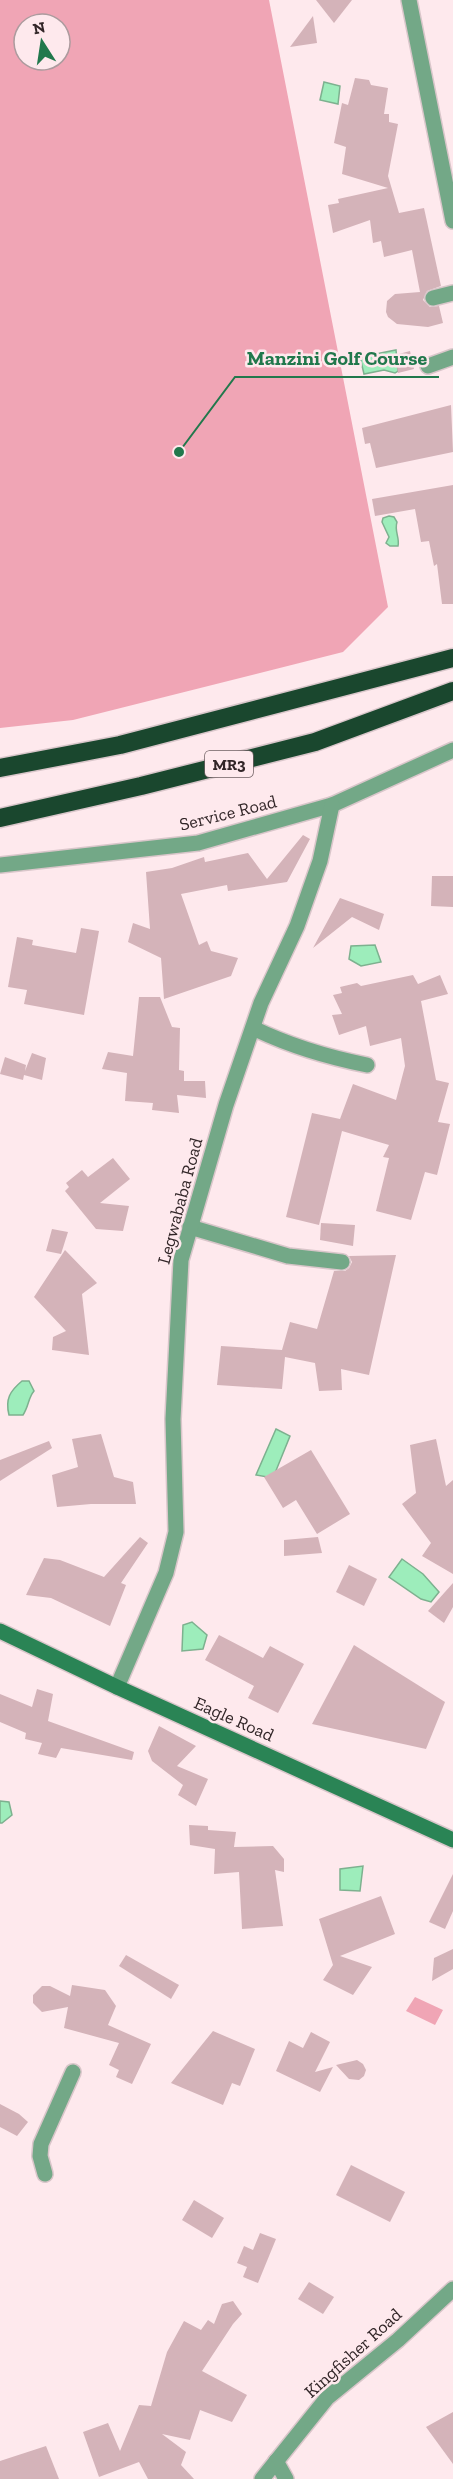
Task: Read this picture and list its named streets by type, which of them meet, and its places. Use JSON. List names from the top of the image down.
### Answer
{
  "streets": {
    "highway": ["MR3"],
    "street": [
      "Service Road",
      "Legwababa Road",
      "Eagle Road",
      "Kingfisher Road"
    ]
  },
  "crossings": [
    ["Service Road", "Legwababa Road"],
    ["Legwababa Road", "Eagle Road"]
  ],
  "places": ["Manzini Golf Course"],
  "north": "top"
}
